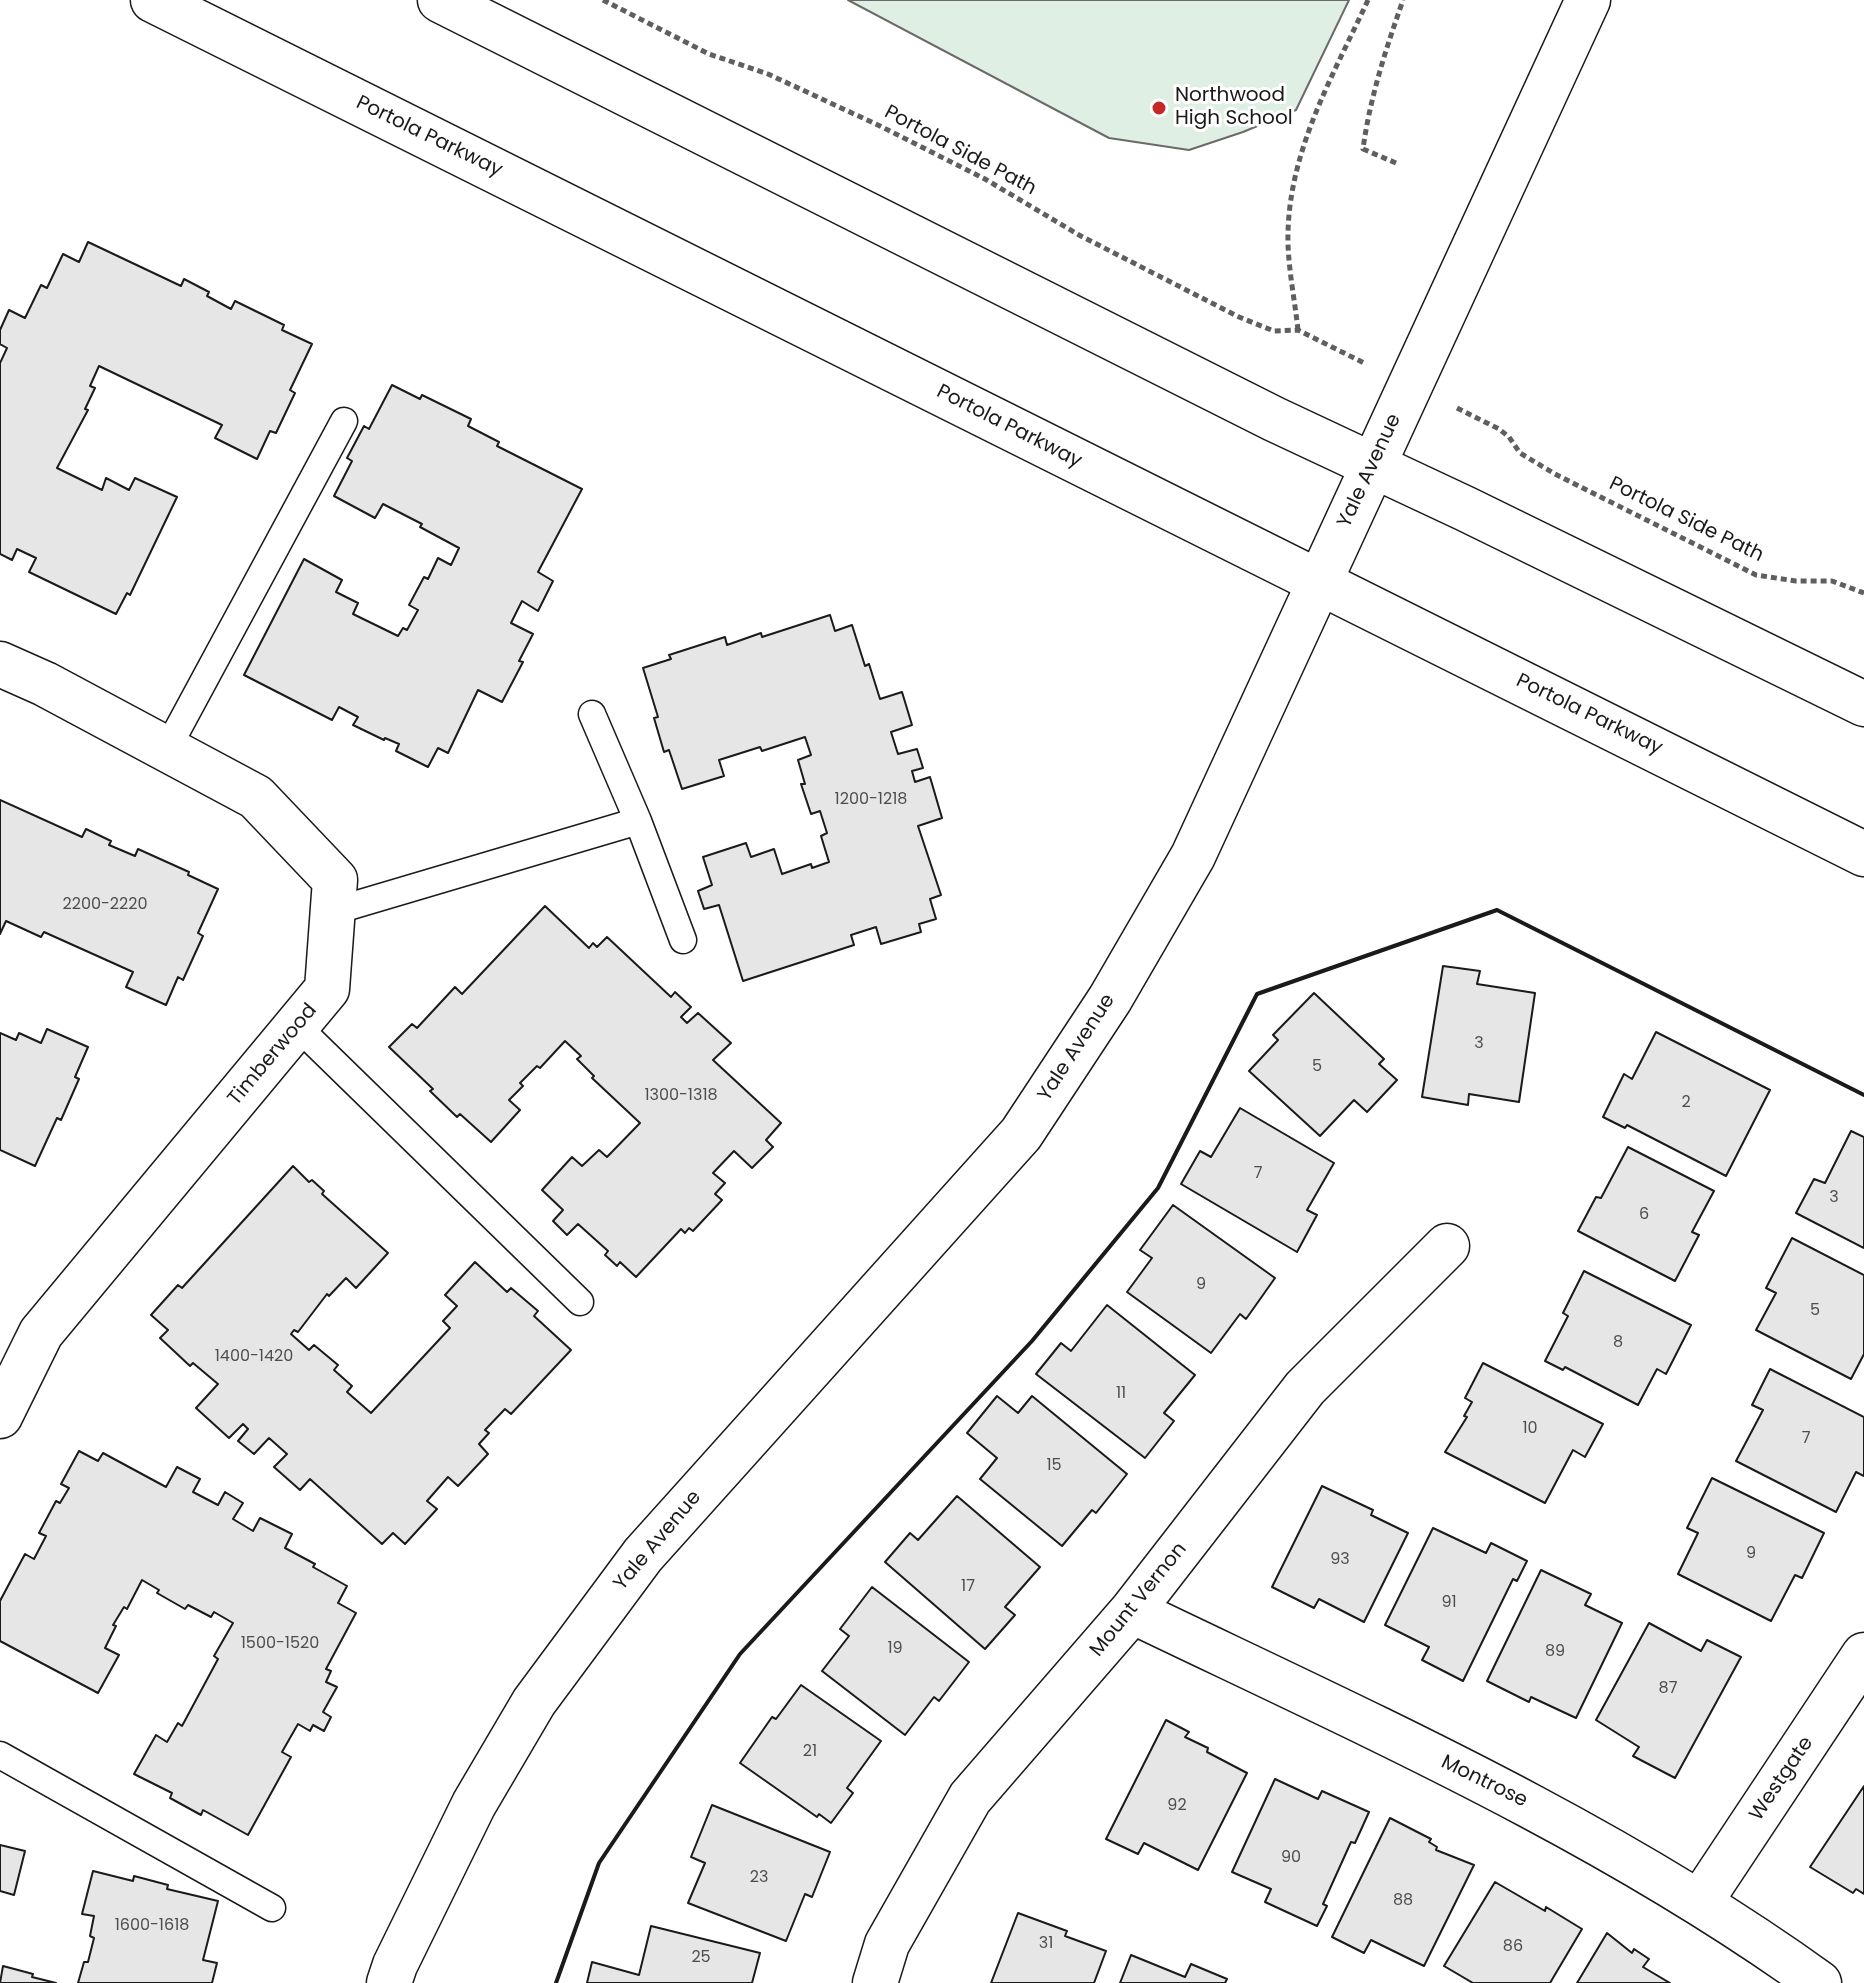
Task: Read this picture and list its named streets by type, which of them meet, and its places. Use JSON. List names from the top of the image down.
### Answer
{
  "streets": {
    "street": [
      "Portola Parkway",
      "Yale Avenue",
      "Timberwood",
      "Mount Vernon",
      "Westgate",
      "Montrose"
    ],
    "path": ["Portola Side Path"]
  },
  "crossings": [
    ["Portola Parkway", "Yale Avenue"],
    ["Mount Vernon", "Montrose"],
    ["Westgate", "Montrose"]
  ],
  "places": ["Northwood High School"],
  "house_numbers": [
    "1200-1218",
    "2200-2220",
    "3",
    "5",
    "1300-1318",
    "2",
    "7",
    "3",
    "6",
    "9",
    "5",
    "8",
    "1400-1420",
    "11",
    "10",
    "7",
    "15",
    "9",
    "93",
    "17",
    "91",
    "1500-1520",
    "19",
    "89",
    "87",
    "21",
    "92",
    "90",
    "23",
    "88",
    "1600-1618",
    "31",
    "86",
    "25"
  ]
}
